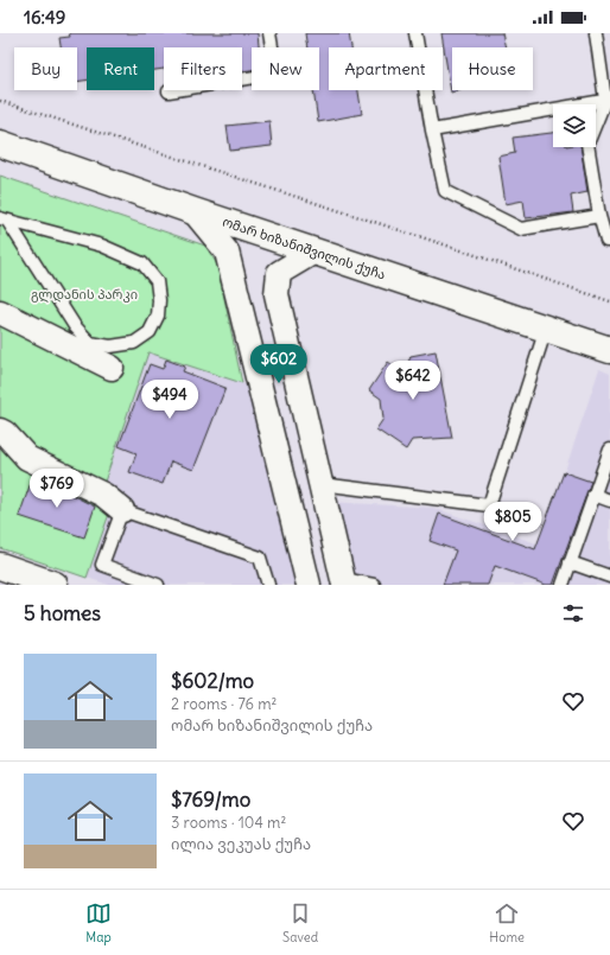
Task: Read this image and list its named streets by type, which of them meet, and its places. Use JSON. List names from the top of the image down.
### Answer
{
  "streets": {
    "main road": ["ომარ ხიზანიშვილის ქუჩა"]
  },
  "parks": ["გლდანის პარკი"],
  "page": {
    "status": "16:49",
    "chip": [
      "Buy",
      "Rent",
      "Filters",
      "New",
      "Apartment",
      "House"
    ],
    "price": [
      "$602",
      "$642",
      "$494",
      "$769",
      "$805"
    ],
    "heading": "5 homes",
    "list": [
      {
        "name": "$602/mo",
        "note": "2 rooms · 76 m² · ომარ ხიზანიშვილის ქუჩა"
      },
      {
        "name": "$769/mo",
        "note": "3 rooms · 104 m² · ილია ვეკუას ქუჩა"
      }
    ],
    "tabs": ["Map", "Saved", "Home"]
  }
}
